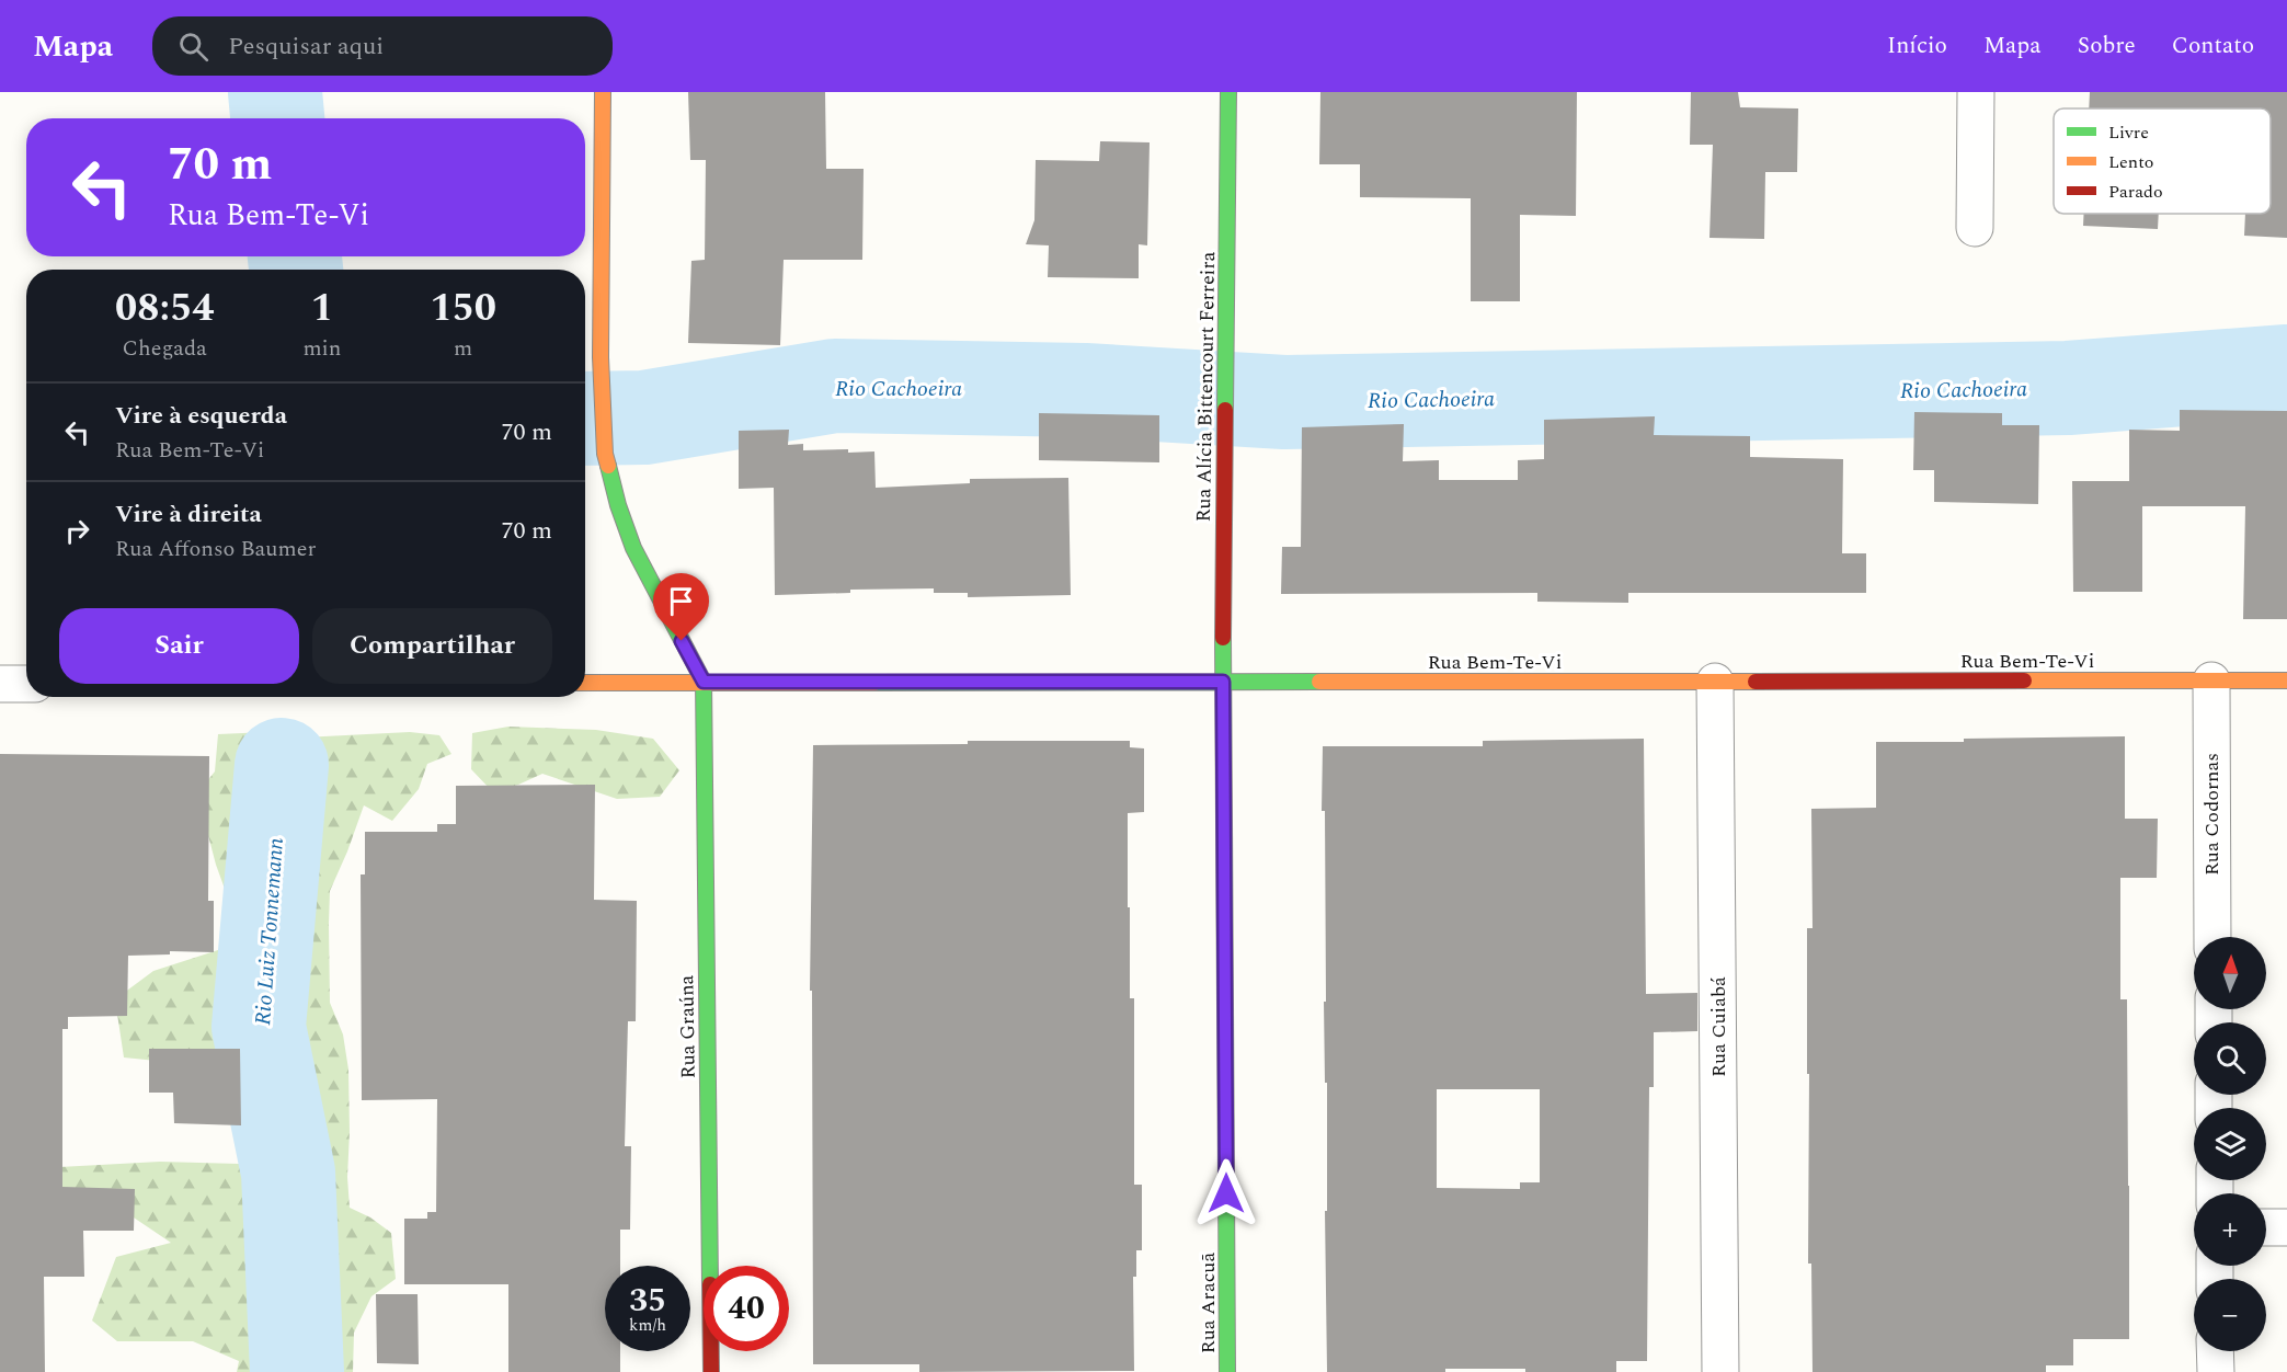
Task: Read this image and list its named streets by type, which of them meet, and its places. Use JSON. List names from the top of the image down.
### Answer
{
  "streets": {
    "street": [
      "Rua Alícia Bittencourt Ferreira",
      "Rua Bem-Te-Vi",
      "Rua Codornas",
      "Rua Graúna",
      "Rua Cuiabá",
      "Rua Aracuã"
    ]
  },
  "crossings": [
    ["Rua Alícia Bittencourt Ferreira", "Rua Bem-Te-Vi"],
    ["Rua Alícia Bittencourt Ferreira", "Rua Aracuã"],
    ["Rua Bem-Te-Vi", "Rua Codornas"],
    ["Rua Bem-Te-Vi", "Rua Graúna"],
    ["Rua Bem-Te-Vi", "Rua Cuiabá"],
    ["Rua Bem-Te-Vi", "Rua Aracuã"]
  ],
  "water": ["Rio Cachoeira", "Rio Luiz Tonnemann"],
  "legend": ["Livre", "Lento", "Parado"],
  "north": "top",
  "page": {
    "header": "Mapa",
    "search": "Pesquisar aqui",
    "nav": [
      "Início",
      "Mapa",
      "Sobre",
      "Contato"
    ],
    "turn": ["70 m", "Rua Bem-Te-Vi"],
    "eta": [
      "08:54",
      "Chegada",
      "1",
      "min",
      "150",
      "m"
    ],
    "list": [
      {
        "name": "Vire à esquerda",
        "note": "Rua Bem-Te-Vi",
        "value": "70 m"
      },
      {
        "name": "Vire à direita",
        "note": "Rua Affonso Baumer",
        "value": "70 m"
      }
    ],
    "buttons": ["Sair", "Compartilhar"],
    "map_buttons": ["+", "−"],
    "speed": "35 km/h",
    "limit": "40"
  }
}
